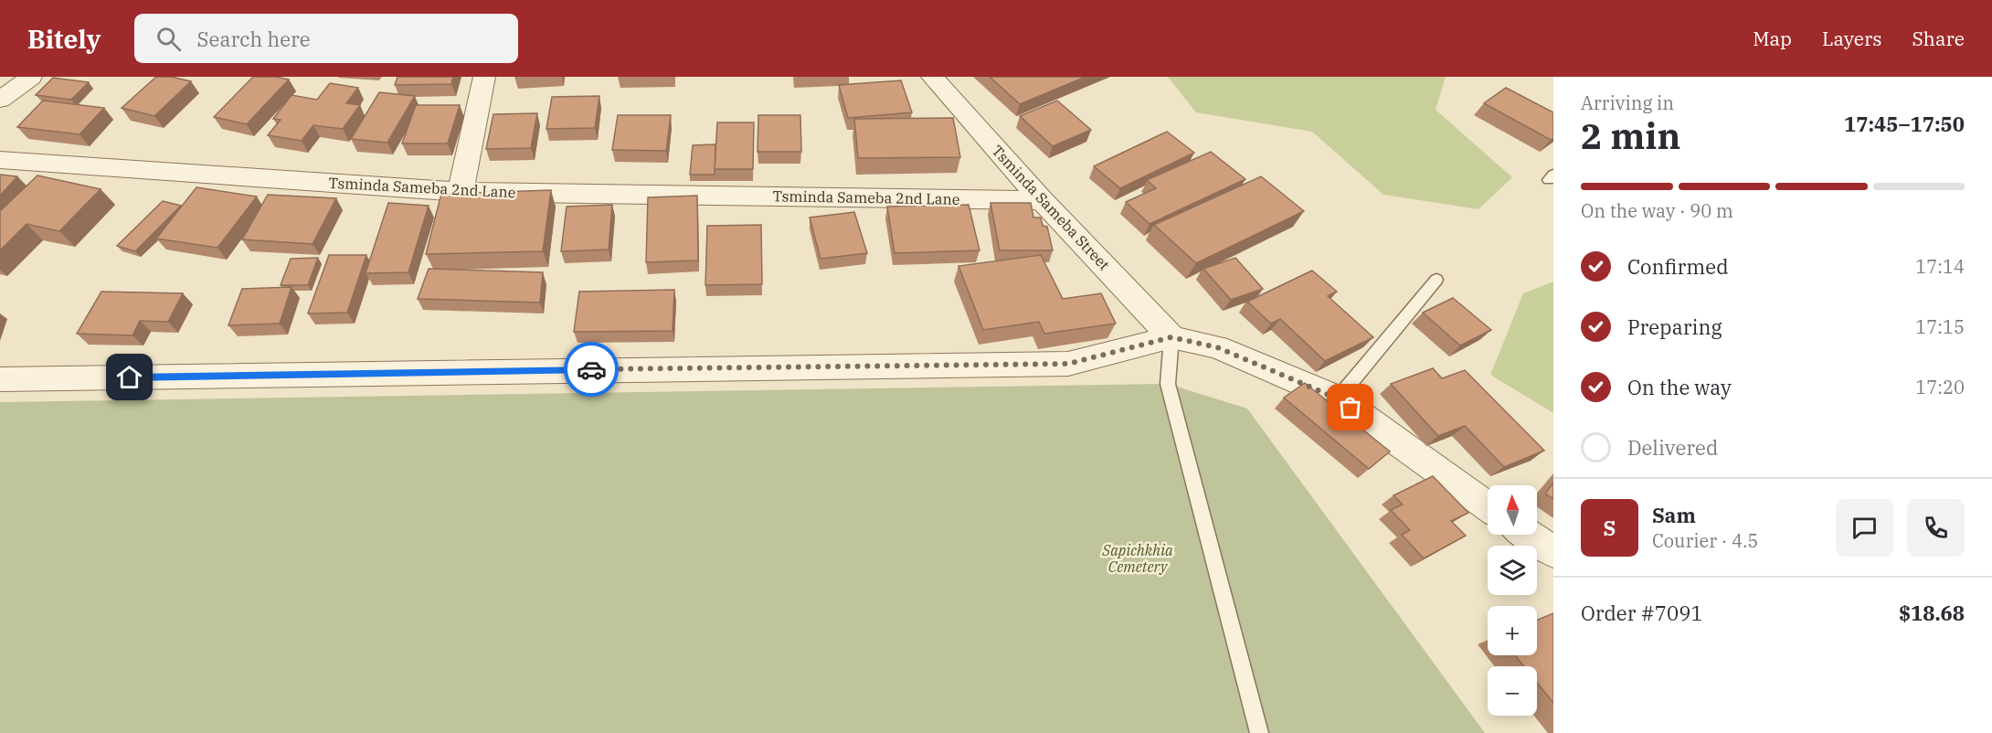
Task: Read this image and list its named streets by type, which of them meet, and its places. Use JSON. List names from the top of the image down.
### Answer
{
  "streets": {
    "street": ["Tsminda Sameba 2nd Lane", "Tsminda Sameba Street"]
  },
  "crossings": [
    ["Tsminda Sameba 2nd Lane", "Tsminda Sameba Street"]
  ],
  "parks": ["Sapichkhia Cemetery"],
  "north": "top",
  "page": {
    "header": "Bitely",
    "search": "Search here",
    "nav": ["Map", "Layers", "Share"],
    "heading": ["2 min", "Arriving in", "17:45–17:50"],
    "panel": [
      "Sam",
      "Courier · 4.5",
      "Order #7091",
      "$18.68"
    ],
    "bar": "On the way · 90 m",
    "list": [
      ["Confirmed", "17:14"],
      ["Preparing", "17:15"],
      ["On the way", "17:20"],
      "Delivered"
    ],
    "map_buttons": ["+", "−"],
    "round": "S"
  }
}
